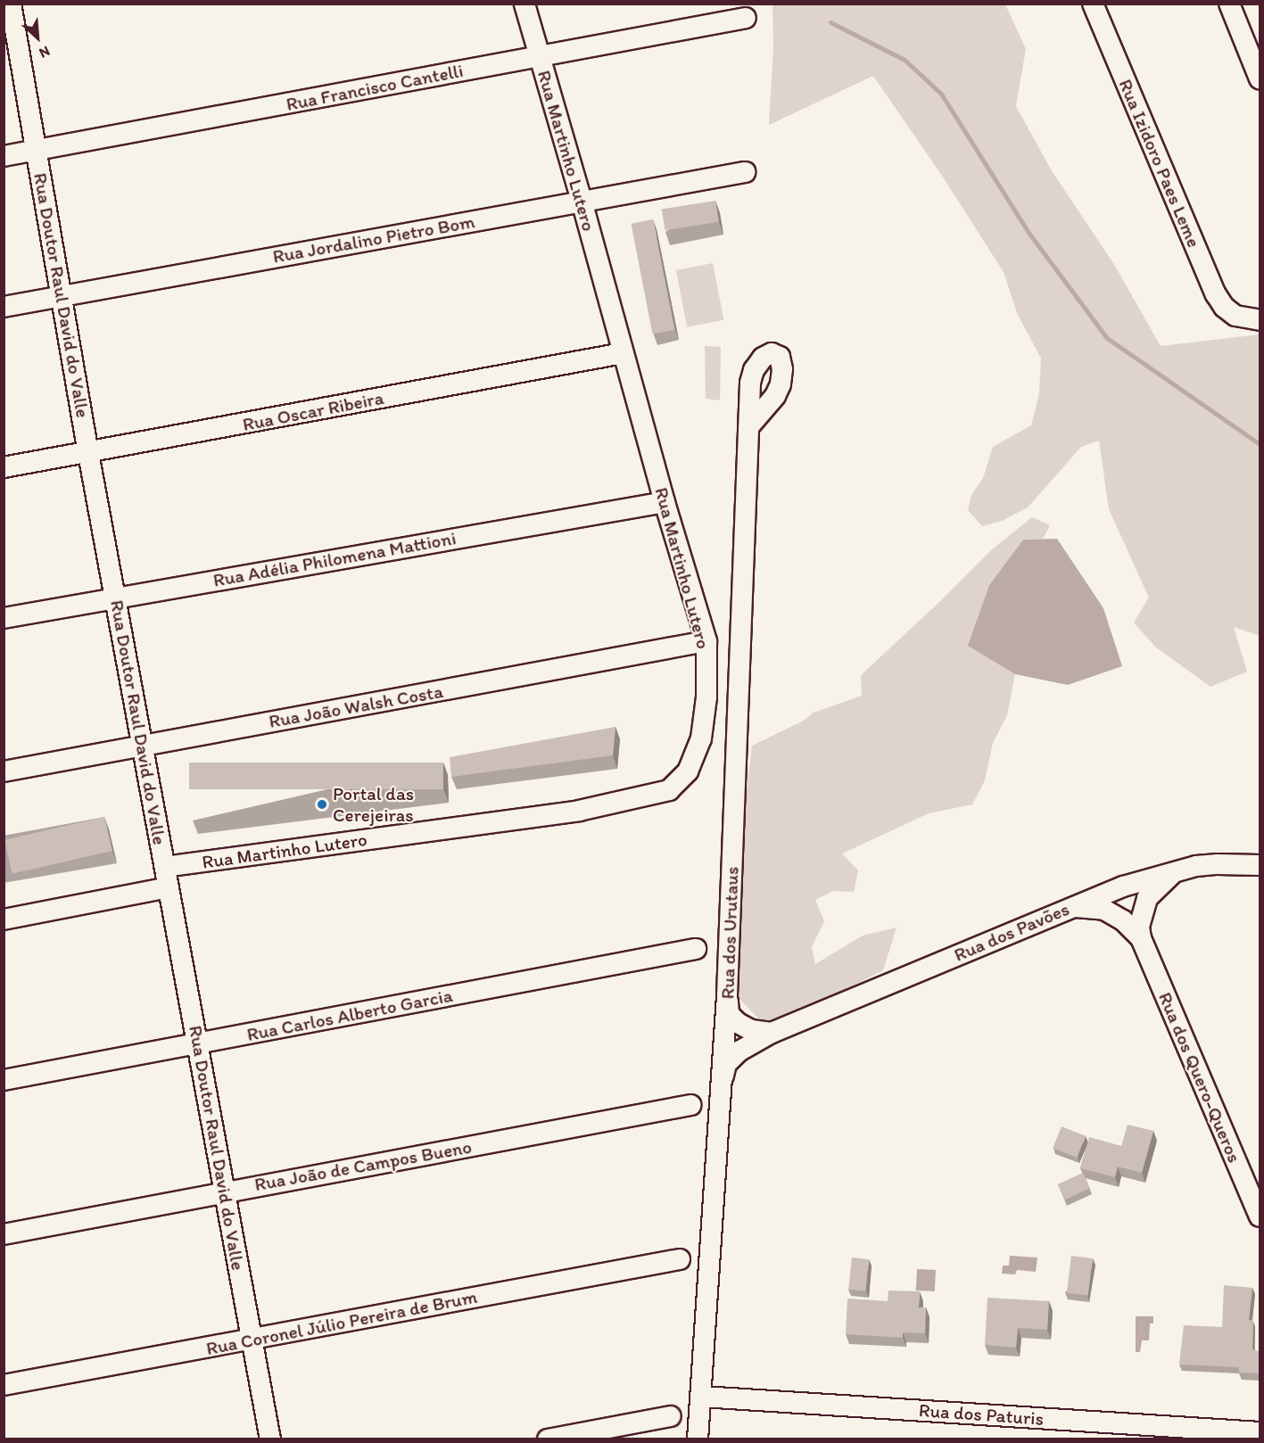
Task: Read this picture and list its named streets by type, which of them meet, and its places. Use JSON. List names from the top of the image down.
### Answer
{
  "streets": {
    "street": [
      "Rua Francisco Cantelli",
      "Rua Martinho Lutero",
      "Rua Izidoro Paes Leme",
      "Rua Jordalino Pietro Bom",
      "Rua Doutor Raul David do Valle",
      "Rua Oscar Ribeira",
      "Rua Adélia Philomena Mattioni",
      "Rua João Walsh Costa",
      "Rua dos Pavões",
      "Rua dos Urutaus",
      "Rua Carlos Alberto Garcia",
      "Rua dos Quero-Queros",
      "Rua João de Campos Bueno",
      "Rua Coronel Júlio Pereira de Brum",
      "Rua dos Paturis"
    ]
  },
  "crossings": [
    ["Rua Francisco Cantelli", "Rua Martinho Lutero"],
    ["Rua Francisco Cantelli", "Rua Doutor Raul David do Valle"],
    ["Rua Martinho Lutero", "Rua Jordalino Pietro Bom"],
    ["Rua Martinho Lutero", "Rua Doutor Raul David do Valle"],
    ["Rua Martinho Lutero", "Rua Oscar Ribeira"],
    ["Rua Martinho Lutero", "Rua Adélia Philomena Mattioni"],
    ["Rua Martinho Lutero", "Rua João Walsh Costa"],
    ["Rua Jordalino Pietro Bom", "Rua Doutor Raul David do Valle"],
    ["Rua Doutor Raul David do Valle", "Rua Oscar Ribeira"],
    ["Rua Doutor Raul David do Valle", "Rua Adélia Philomena Mattioni"],
    ["Rua Doutor Raul David do Valle", "Rua João Walsh Costa"],
    ["Rua Doutor Raul David do Valle", "Rua Carlos Alberto Garcia"],
    ["Rua Doutor Raul David do Valle", "Rua João de Campos Bueno"],
    ["Rua Doutor Raul David do Valle", "Rua Coronel Júlio Pereira de Brum"],
    ["Rua dos Pavões", "Rua dos Urutaus"],
    ["Rua dos Pavões", "Rua dos Quero-Queros"],
    ["Rua dos Urutaus", "Rua dos Paturis"]
  ],
  "places": ["Portal das Cerejeiras"],
  "north": "bottom right"
}
